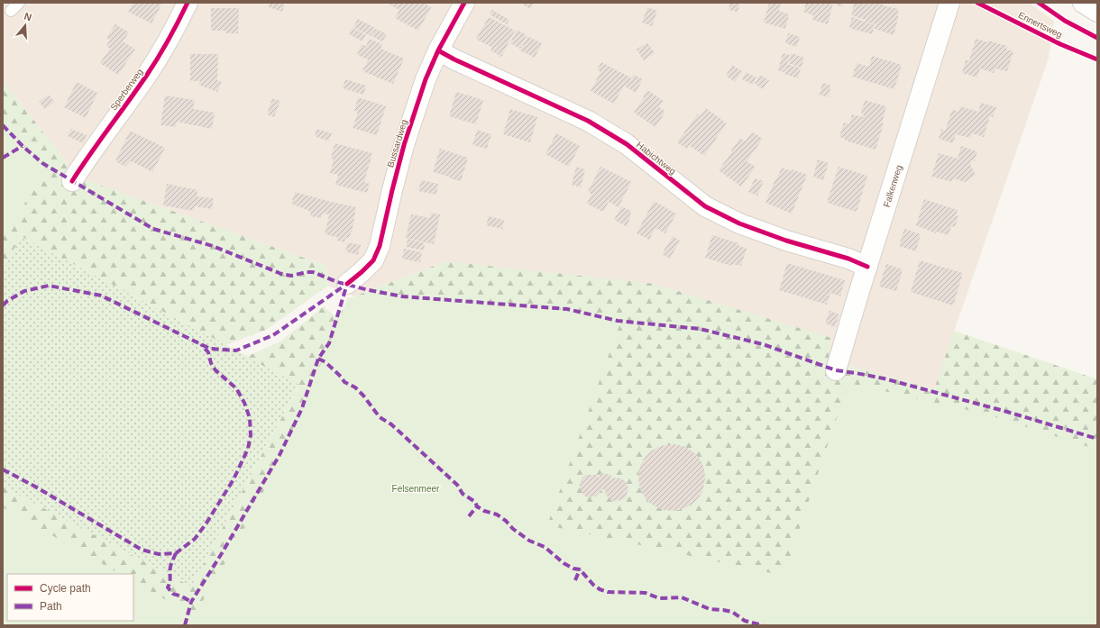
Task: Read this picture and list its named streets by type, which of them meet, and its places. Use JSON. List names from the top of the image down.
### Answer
{
  "streets": {
    "street": [
      "Sperberweg",
      "Bussardweg",
      "Habichtweg",
      "Falkenweg"
    ],
    "cycle path": ["Ennertsweg"]
  },
  "crossings": [
    ["Bussardweg", "Habichtweg"],
    ["Habichtweg", "Falkenweg"]
  ],
  "parks": ["Felsenmeer"],
  "legend": ["Cycle path", "Path"],
  "north": "top"
}
